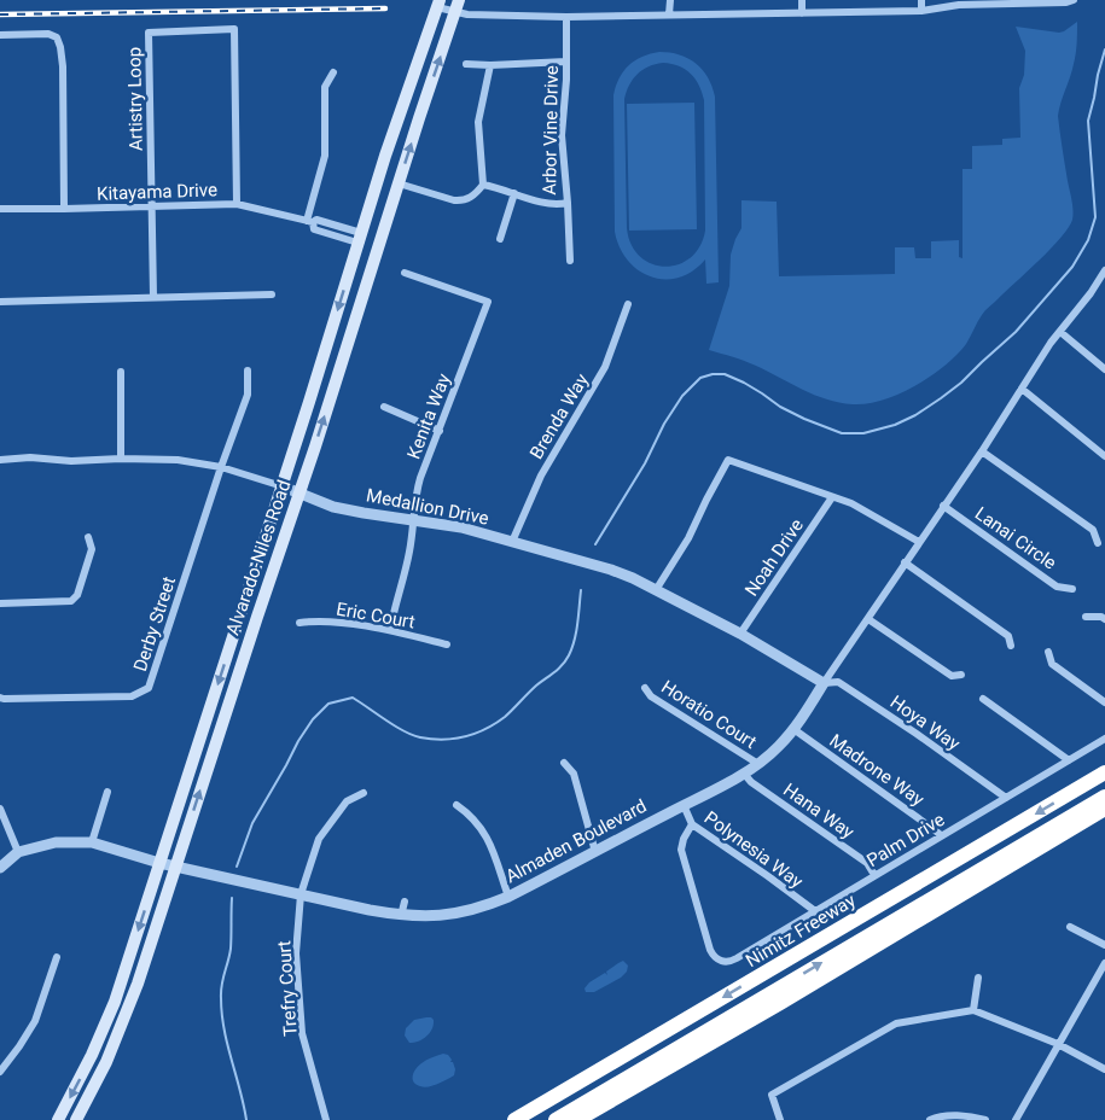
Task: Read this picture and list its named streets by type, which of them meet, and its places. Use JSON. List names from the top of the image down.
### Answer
{
  "streets": {
    "highway": ["Nimitz Freeway"],
    "main road": ["Alvarado-Niles Road"],
    "street": [
      "Artistry Loop",
      "Arbor Vine Drive",
      "Kitayama Drive",
      "Kenita Way",
      "Brenda Way",
      "Medallion Drive",
      "Lanai Circle",
      "Noah Drive",
      "Eric Court",
      "Derby Street",
      "Horatio Court",
      "Hoya Way",
      "Madrone Way",
      "Hana Way",
      "Palm Drive",
      "Almaden Boulevard",
      "Polynesia Way",
      "Trefry Court"
    ]
  },
  "crossings": [
    ["Artistry Loop", "Kitayama Drive"],
    ["Kitayama Drive", "Alvarado-Niles Road"],
    ["Kenita Way", "Medallion Drive"],
    ["Kenita Way", "Eric Court"],
    ["Brenda Way", "Medallion Drive"],
    ["Medallion Drive", "Alvarado-Niles Road"],
    ["Medallion Drive", "Noah Drive"],
    ["Medallion Drive", "Derby Street"],
    ["Medallion Drive", "Hoya Way"],
    ["Medallion Drive", "Almaden Boulevard"],
    ["Lanai Circle", "Almaden Boulevard"],
    ["Alvarado-Niles Road", "Almaden Boulevard"],
    ["Horatio Court", "Almaden Boulevard"],
    ["Hoya Way", "Palm Drive"],
    ["Hoya Way", "Almaden Boulevard"],
    ["Madrone Way", "Palm Drive"],
    ["Madrone Way", "Almaden Boulevard"],
    ["Hana Way", "Palm Drive"],
    ["Hana Way", "Almaden Boulevard"],
    ["Palm Drive", "Polynesia Way"],
    ["Almaden Boulevard", "Polynesia Way"],
    ["Almaden Boulevard", "Trefry Court"]
  ]
}
